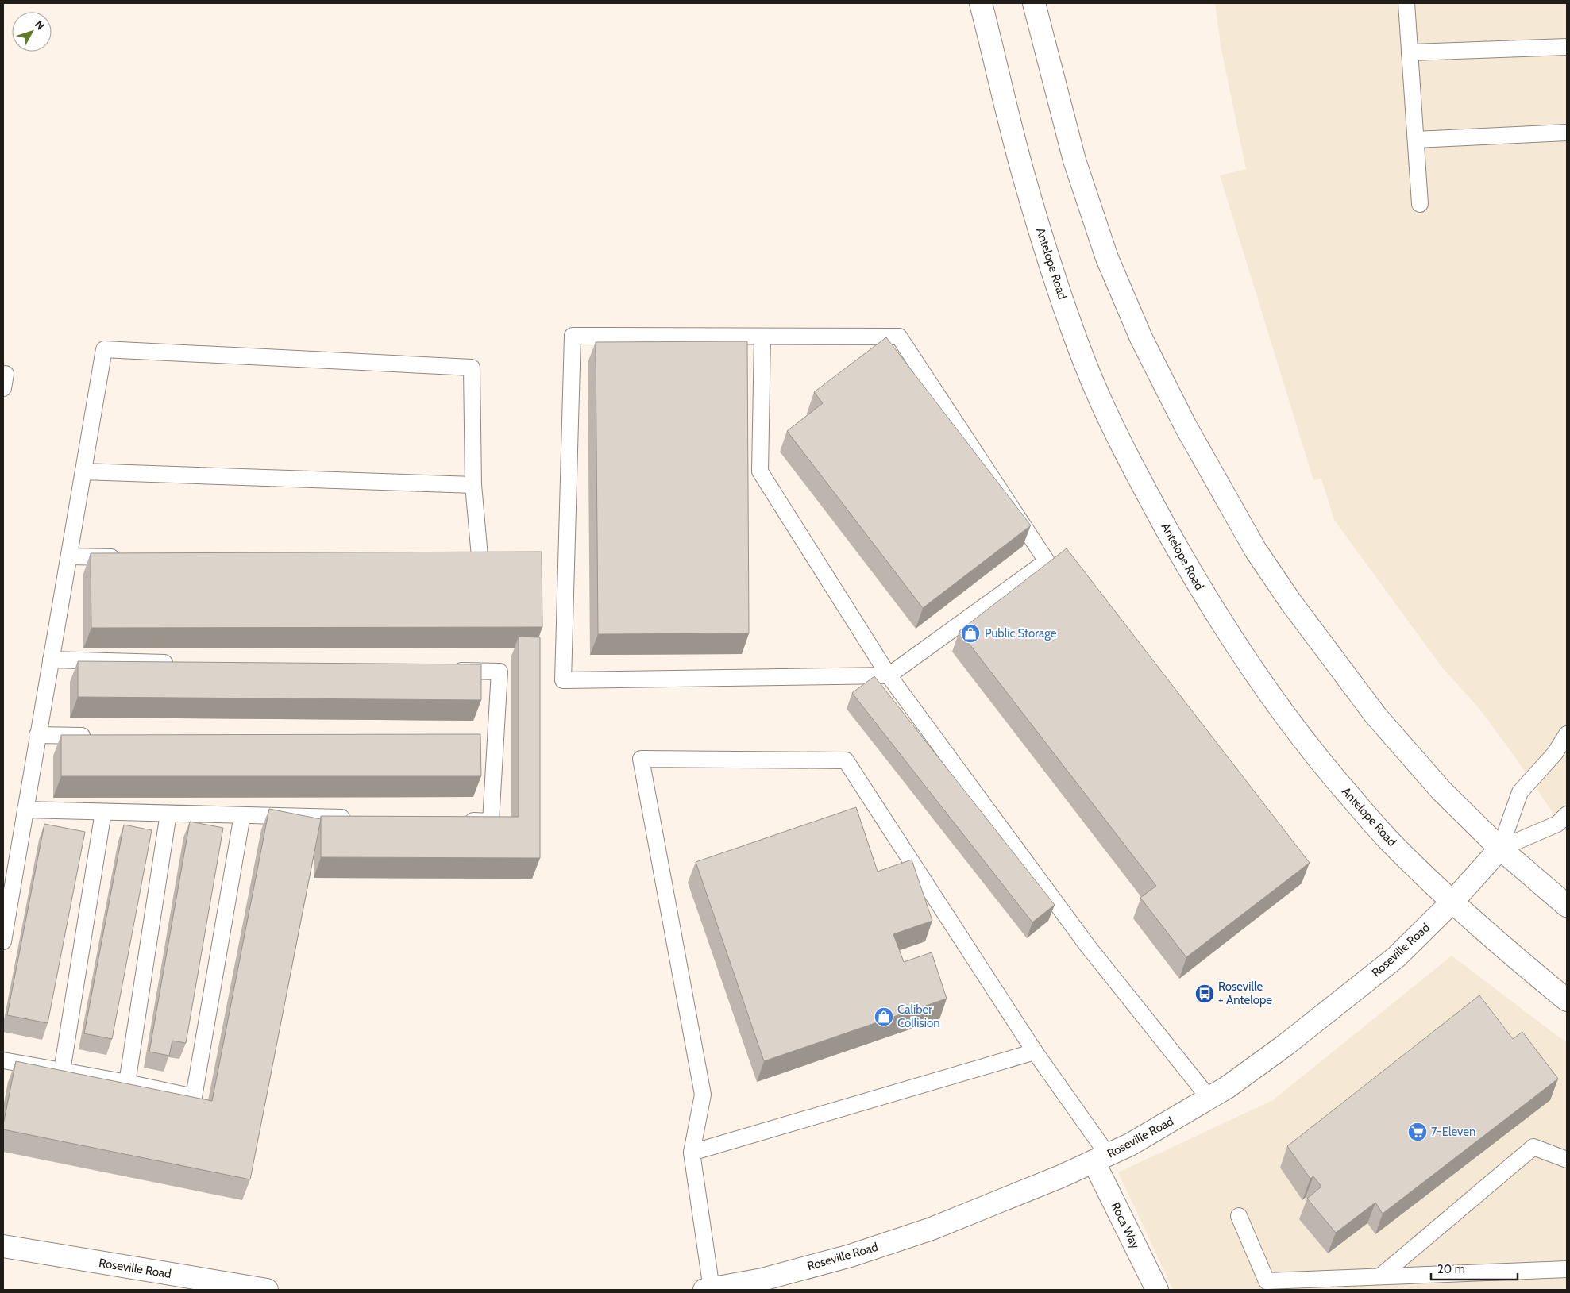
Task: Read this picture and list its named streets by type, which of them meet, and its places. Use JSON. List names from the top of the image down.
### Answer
{
  "streets": {
    "main road": ["Antelope Road", "Roseville Road", "Roca Way"]
  },
  "crossings": [
    ["Antelope Road", "Roseville Road"],
    ["Roseville Road", "Roca Way"]
  ],
  "places": {
    "shop": ["Public Storage", "Caliber Collision"],
    "bus stop": ["Roseville + Antelope"],
    "supermarket": ["7-Eleven"]
  },
  "scale_bar": "20 m",
  "north": "top right"
}
